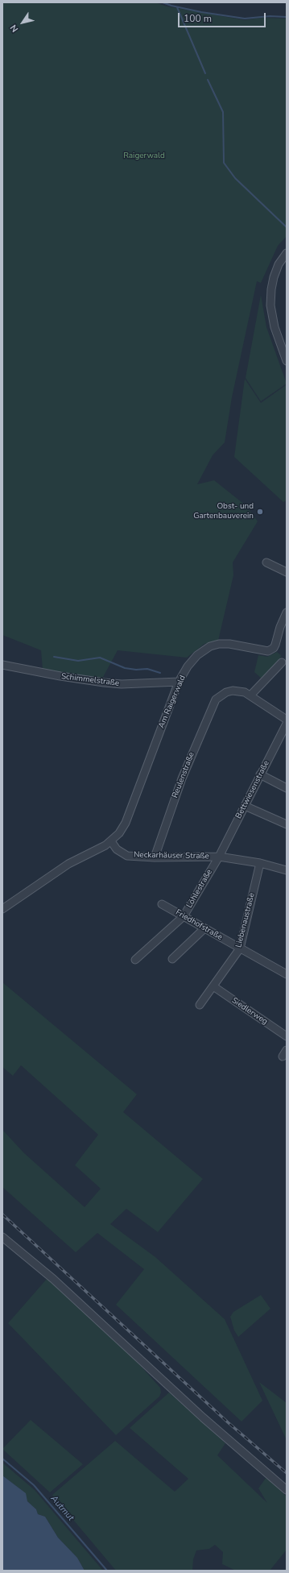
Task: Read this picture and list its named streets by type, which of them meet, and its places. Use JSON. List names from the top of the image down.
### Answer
{
  "streets": {
    "street": [
      "Schimmelstraße",
      "Am Raigerwald",
      "Reulenstraße",
      "Bettwiesenstraße",
      "Neckarhäuser Straße",
      "Löhlestraße",
      "Liebenaustraße",
      "Friedhofstraße",
      "Siedlerweg"
    ]
  },
  "crossings": [
    ["Schimmelstraße", "Am Raigerwald"],
    ["Am Raigerwald", "Neckarhäuser Straße"],
    ["Reulenstraße", "Neckarhäuser Straße"],
    ["Bettwiesenstraße", "Neckarhäuser Straße"],
    ["Bettwiesenstraße", "Löhlestraße"],
    ["Neckarhäuser Straße", "Löhlestraße"],
    ["Neckarhäuser Straße", "Liebenaustraße"],
    ["Löhlestraße", "Friedhofstraße"],
    ["Liebenaustraße", "Friedhofstraße"],
    ["Liebenaustraße", "Siedlerweg"]
  ],
  "water": ["Autmut"],
  "parks": ["Raigerwald"],
  "places": ["Obst- und Gartenbauverein"],
  "scale_bar": "100 m",
  "north": "bottom left"
}
